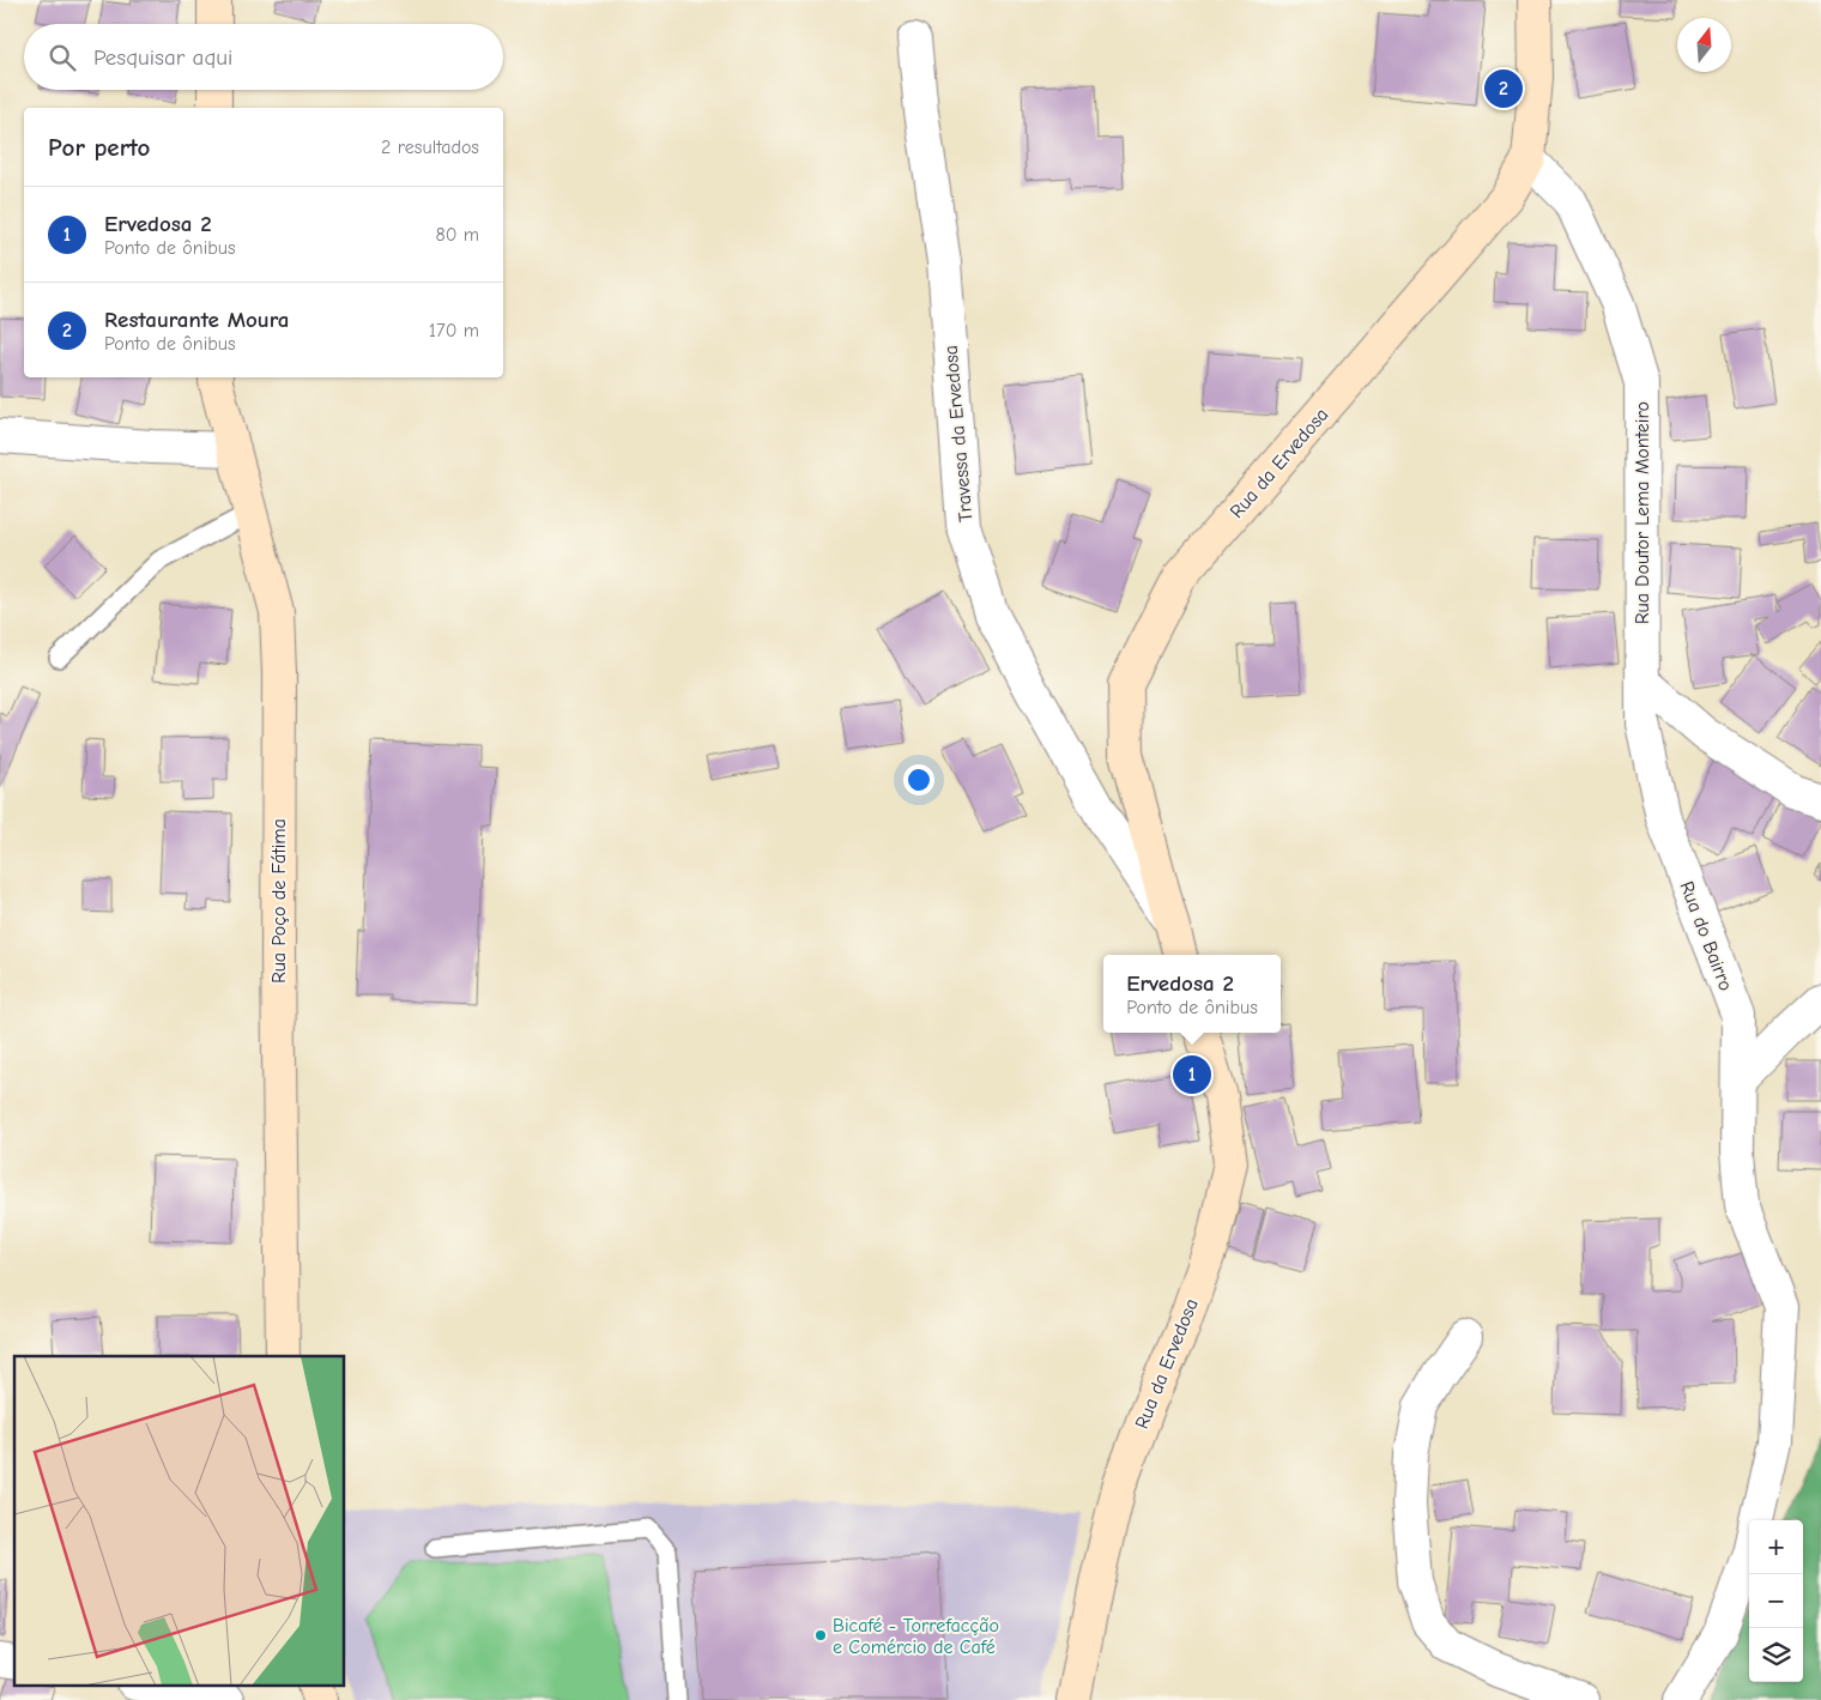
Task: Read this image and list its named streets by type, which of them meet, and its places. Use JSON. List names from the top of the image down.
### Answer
{
  "streets": {
    "street": [
      "Travessa da Ervedosa",
      "Rua da Ervedosa",
      "Rua Doutor Lema Monteiro",
      "Rua Poço de Fátima",
      "Rua do Bairro"
    ]
  },
  "crossings": [
    ["Travessa da Ervedosa", "Rua da Ervedosa"],
    ["Rua da Ervedosa", "Rua Doutor Lema Monteiro"],
    ["Rua Doutor Lema Monteiro", "Rua do Bairro"]
  ],
  "places": ["Bicafé - Torrefacção e Comércio de Café"],
  "north": "top",
  "page": {
    "search": "Pesquisar aqui",
    "pins": ["2", "1"],
    "heading": ["Por perto", "2 resultados"],
    "list": [
      {
        "mark": "1",
        "name": "Ervedosa 2",
        "note": "Ponto de ônibus",
        "value": "80 m"
      },
      {
        "mark": "2",
        "name": "Restaurante Moura",
        "note": "Ponto de ônibus",
        "value": "170 m"
      }
    ],
    "popup": ["Ervedosa 2", "Ponto de ônibus"],
    "map_buttons": ["+", "−"]
  }
}
